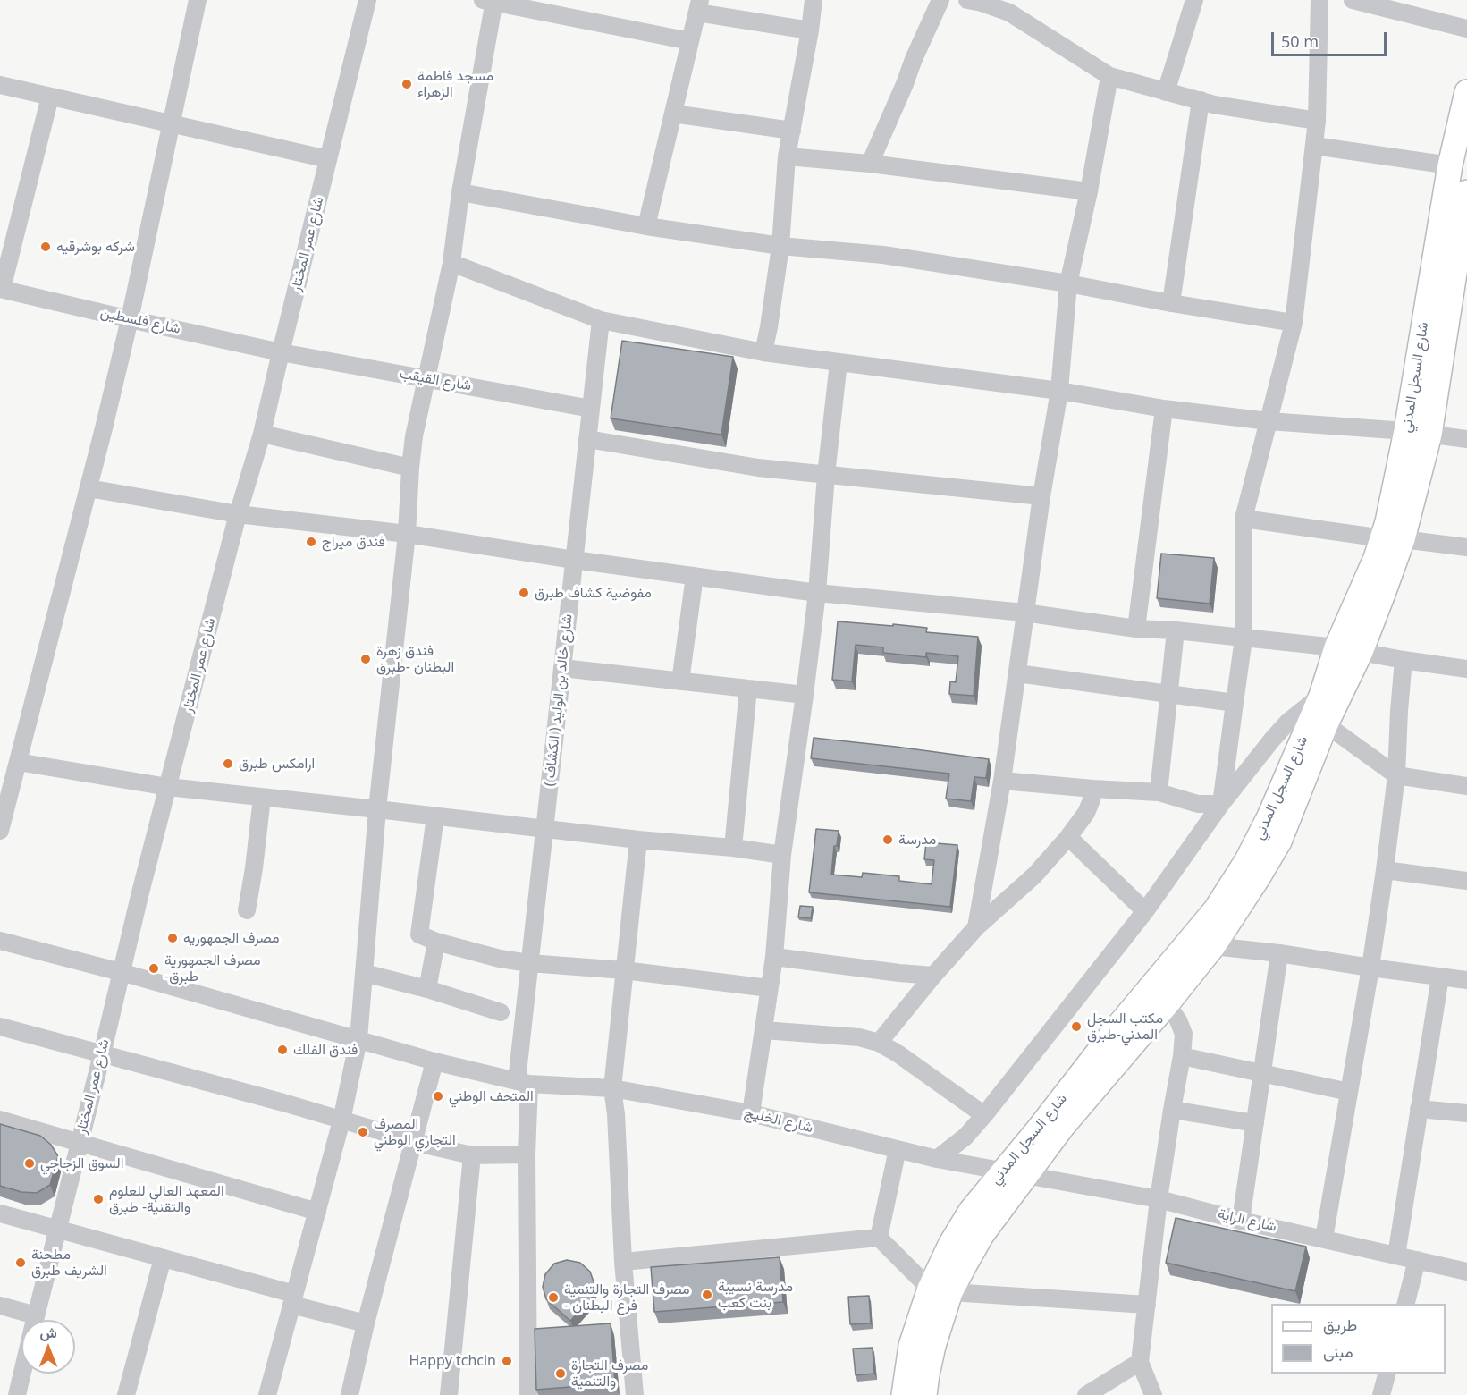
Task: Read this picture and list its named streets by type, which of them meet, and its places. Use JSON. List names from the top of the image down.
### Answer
{
  "streets": {
    "street": [
      "شارع عمر المختار",
      "شارع فلسطين",
      "شارع السجل المدني",
      "شارع القيقب",
      "شارع خالد بن الوليد ( الكشاف )",
      "شارع الخليج",
      "شارع الراية"
    ]
  },
  "crossings": [
    ["شارع عمر المختار", "شارع فلسطين"],
    ["شارع عمر المختار", "شارع القيقب"],
    ["شارع عمر المختار", "شارع الخليج"],
    ["شارع فلسطين", "شارع القيقب"],
    ["شارع السجل المدني", "شارع الخليج"],
    ["شارع السجل المدني", "شارع الراية"],
    ["شارع القيقب", "شارع خالد بن الوليد ( الكشاف )"],
    ["شارع خالد بن الوليد ( الكشاف )", "شارع الخليج"],
    ["شارع الخليج", "شارع الراية"]
  ],
  "places": [
    "مسجد فاطمة الزهراء",
    "شركه بوشرقيه",
    "فندق ميراج",
    "مفوضية كشاف طبرق",
    "فندق زهرة البطنان -طبرق",
    "ارامكس طبرق",
    "مدرسة",
    "مصرف الجمهوريه",
    "مصرف الجمهورية -طبرق",
    "مكتب السجل المدني-طبرق",
    "فندق الفلك",
    "المتحف الوطني",
    "المصرف التجاري الوطني",
    "السوق الزجاجي",
    "المعهد العالي للعلوم والتقنية- طبرق",
    "مطحنة الشريف طبرق",
    "مدرسة نسيبة بنت كعب",
    "مصرف التجارة والتنمية - فرع البطنان",
    "Happy tchcin",
    "مصرف التجارة والتنمية"
  ],
  "legend": ["طريق", "مبنى"],
  "scale_bar": "50 m",
  "north": "top"
}
